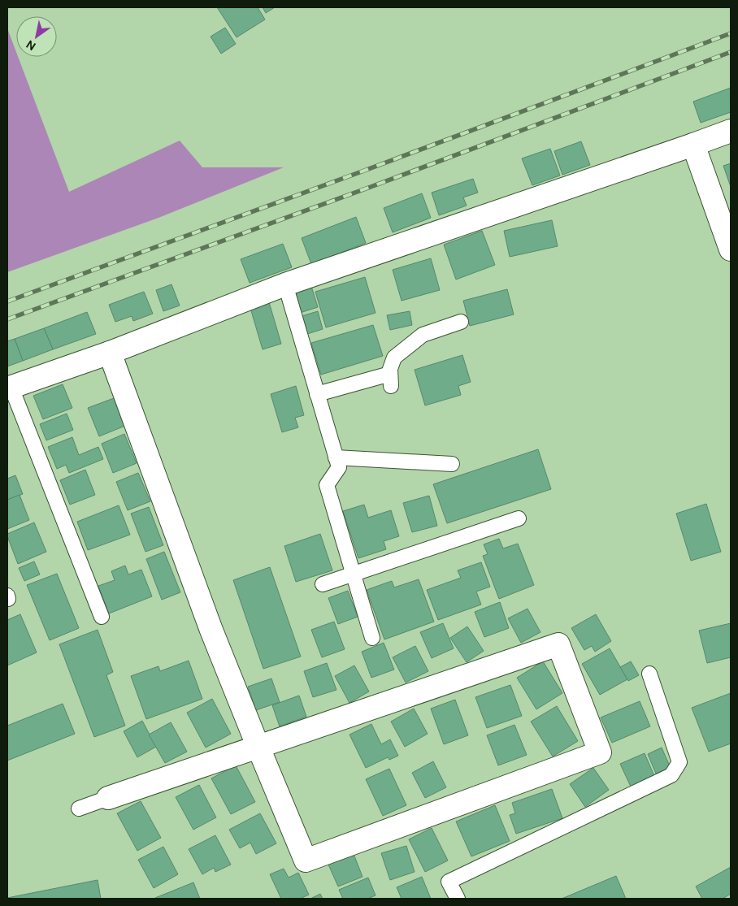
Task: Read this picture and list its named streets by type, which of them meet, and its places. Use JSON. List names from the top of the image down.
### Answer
{
  "north": "bottom left"
}
